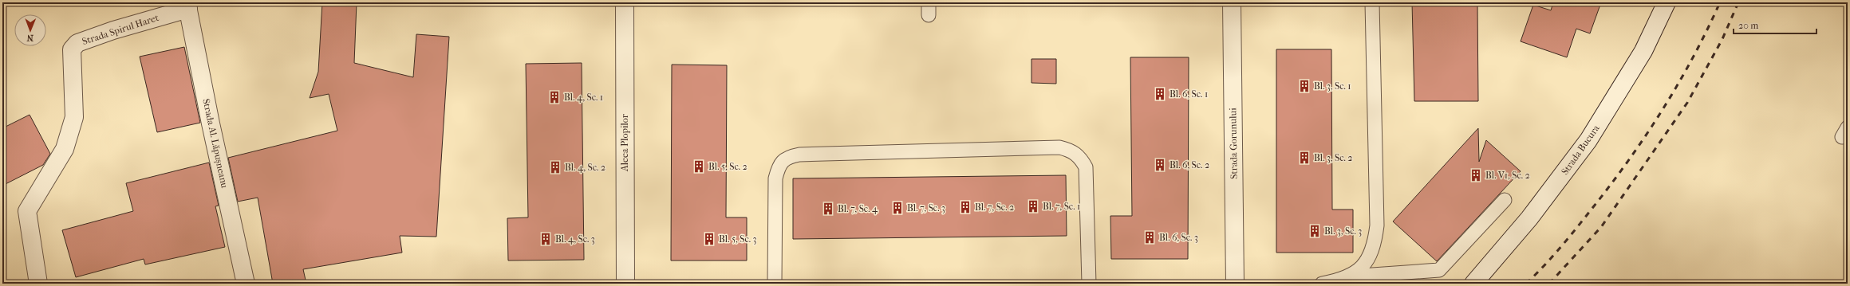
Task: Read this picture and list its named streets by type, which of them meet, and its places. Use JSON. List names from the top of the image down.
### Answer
{
  "streets": {
    "street": [
      "Strada Spirul Haret",
      "Aleea Plopilor",
      "Strada Al. Lăpușneanu",
      "Strada Gorunului",
      "Strada Bucura"
    ]
  },
  "crossings": [
    ["Strada Spirul Haret", "Strada Al. Lăpușneanu"]
  ],
  "places": {
    "building": [
      "Bl. 3, Sc. 1",
      "Bl. 6, Sc. 1",
      "Bl. 4, Sc. 1",
      "Bl. 3, Sc. 2",
      "Bl. 6, Sc. 2",
      "Bl. 5, Sc. 2",
      "Bl. 4, Sc. 2",
      "Bl. V1, Sc. 2",
      "Bl. 7, Sc. 1",
      "Bl. 7, Sc. 2",
      "Bl. 7, Sc. 3",
      "Bl. 7, Sc. 4",
      "Bl. 3, Sc. 3",
      "Bl. 6, Sc. 3",
      "Bl. 4, Sc. 3",
      "Bl. 5, Sc. 3"
    ]
  },
  "scale_bar": "20 m",
  "north": "bottom"
}
